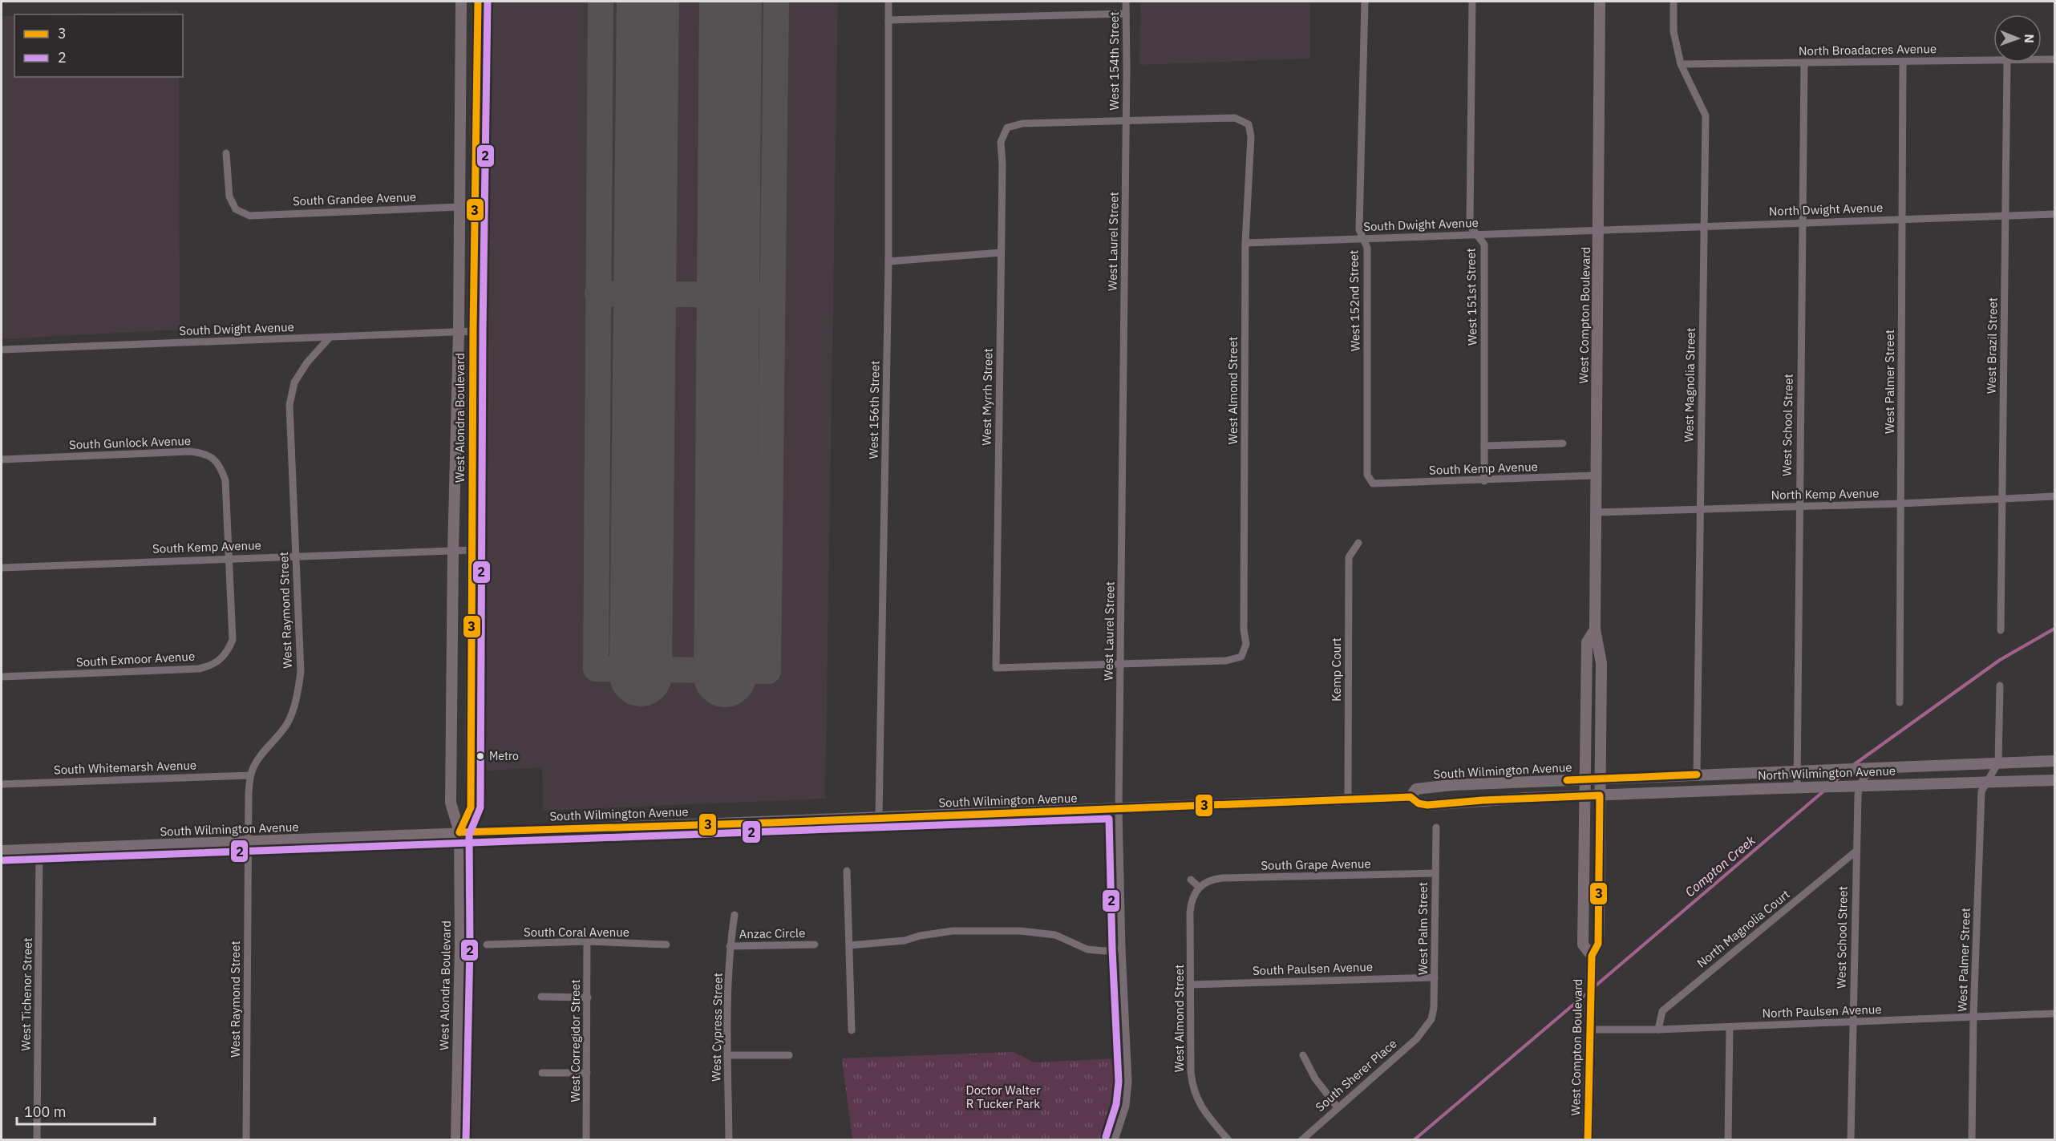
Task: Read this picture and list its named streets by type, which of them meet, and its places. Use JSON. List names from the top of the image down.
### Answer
{
  "streets": {
    "main road": [
      "West Compton Boulevard",
      "West Alondra Boulevard",
      "South Wilmington Avenue",
      "North Wilmington Avenue"
    ],
    "street": [
      "North Broadacres Avenue",
      "West 154th Street",
      "South Grandee Avenue",
      "North Dwight Avenue",
      "South Dwight Avenue",
      "West Laurel Street",
      "West 151st Street",
      "West 152nd Street",
      "West Brazil Street",
      "West Palmer Street",
      "West Magnolia Street",
      "West Almond Street",
      "West Myrrh Street",
      "West 156th Street",
      "West School Street",
      "South Gunlock Avenue",
      "South Kemp Avenue",
      "North Kemp Avenue",
      "West Raymond Street",
      "South Exmoor Avenue",
      "Kemp Court",
      "South Whitemarsh Avenue",
      "South Grape Avenue",
      "West Palm Street",
      "North Magnolia Court",
      "South Coral Avenue",
      "Anzac Circle",
      "South Paulsen Avenue",
      "West Tichenor Street",
      "North Paulsen Avenue",
      "West Cypress Street",
      "West Corregidor Street",
      "South Sherer Place"
    ]
  },
  "crossings": [
    ["North Broadacres Avenue", "West Palmer Street"],
    ["North Broadacres Avenue", "West Magnolia Street"],
    ["North Broadacres Avenue", "West School Street"],
    ["West 154th Street", "West Laurel Street"],
    ["West 154th Street", "West Almond Street"],
    ["West 154th Street", "West Myrrh Street"],
    ["South Grandee Avenue", "West Alondra Boulevard"],
    ["North Dwight Avenue", "South Dwight Avenue"],
    ["North Dwight Avenue", "West Compton Boulevard"],
    ["North Dwight Avenue", "West Brazil Street"],
    ["North Dwight Avenue", "West Palmer Street"],
    ["North Dwight Avenue", "West Magnolia Street"],
    ["North Dwight Avenue", "West School Street"],
    ["South Dwight Avenue", "West 151st Street"],
    ["South Dwight Avenue", "West 152nd Street"],
    ["South Dwight Avenue", "West Compton Boulevard"],
    ["South Dwight Avenue", "West Almond Street"],
    ["South Dwight Avenue", "West Alondra Boulevard"],
    ["South Dwight Avenue", "West Raymond Street"],
    ["West Laurel Street", "West Almond Street"],
    ["West Laurel Street", "West Myrrh Street"],
    ["West Laurel Street", "South Wilmington Avenue"],
    ["West 151st Street", "South Kemp Avenue"],
    ["West 152nd Street", "South Kemp Avenue"],
    ["West Compton Boulevard", "South Kemp Avenue"],
    ["West Compton Boulevard", "North Kemp Avenue"],
    ["West Compton Boulevard", "South Wilmington Avenue"],
    ["West Compton Boulevard", "North Wilmington Avenue"],
    ["West Compton Boulevard", "North Paulsen Avenue"],
    ["West Brazil Street", "North Kemp Avenue"],
    ["West Palmer Street", "North Kemp Avenue"],
    ["West Palmer Street", "North Wilmington Avenue"],
    ["West Palmer Street", "North Paulsen Avenue"],
    ["West Magnolia Street", "North Kemp Avenue"],
    ["West Magnolia Street", "North Wilmington Avenue"],
    ["West Almond Street", "West Myrrh Street"],
    ["West Almond Street", "South Grape Avenue"],
    ["West Almond Street", "South Paulsen Avenue"],
    ["West 156th Street", "South Wilmington Avenue"],
    ["West Alondra Boulevard", "South Kemp Avenue"],
    ["West Alondra Boulevard", "South Wilmington Avenue"],
    ["West School Street", "North Kemp Avenue"],
    ["West School Street", "North Wilmington Avenue"],
    ["West School Street", "North Magnolia Court"],
    ["West School Street", "North Paulsen Avenue"],
    ["South Gunlock Avenue", "South Kemp Avenue"],
    ["South Gunlock Avenue", "South Exmoor Avenue"],
    ["South Kemp Avenue", "West Raymond Street"],
    ["South Kemp Avenue", "South Exmoor Avenue"],
    ["West Raymond Street", "South Whitemarsh Avenue"],
    ["West Raymond Street", "South Wilmington Avenue"],
    ["Kemp Court", "South Wilmington Avenue"],
    ["South Wilmington Avenue", "North Wilmington Avenue"],
    ["South Wilmington Avenue", "West Tichenor Street"],
    ["South Grape Avenue", "West Palm Street"],
    ["West Palm Street", "South Paulsen Avenue"],
    ["West Palm Street", "South Sherer Place"],
    ["North Magnolia Court", "North Paulsen Avenue"],
    ["South Coral Avenue", "West Corregidor Street"],
    ["Anzac Circle", "West Cypress Street"]
  ],
  "water": ["Compton Creek"],
  "parks": ["Doctor Walter R Tucker Park"],
  "places": ["Metro"],
  "lines": ["transit line 3", "transit line 2"],
  "legend": ["3", "2"],
  "scale_bar": "100 m",
  "north": "right"
}
